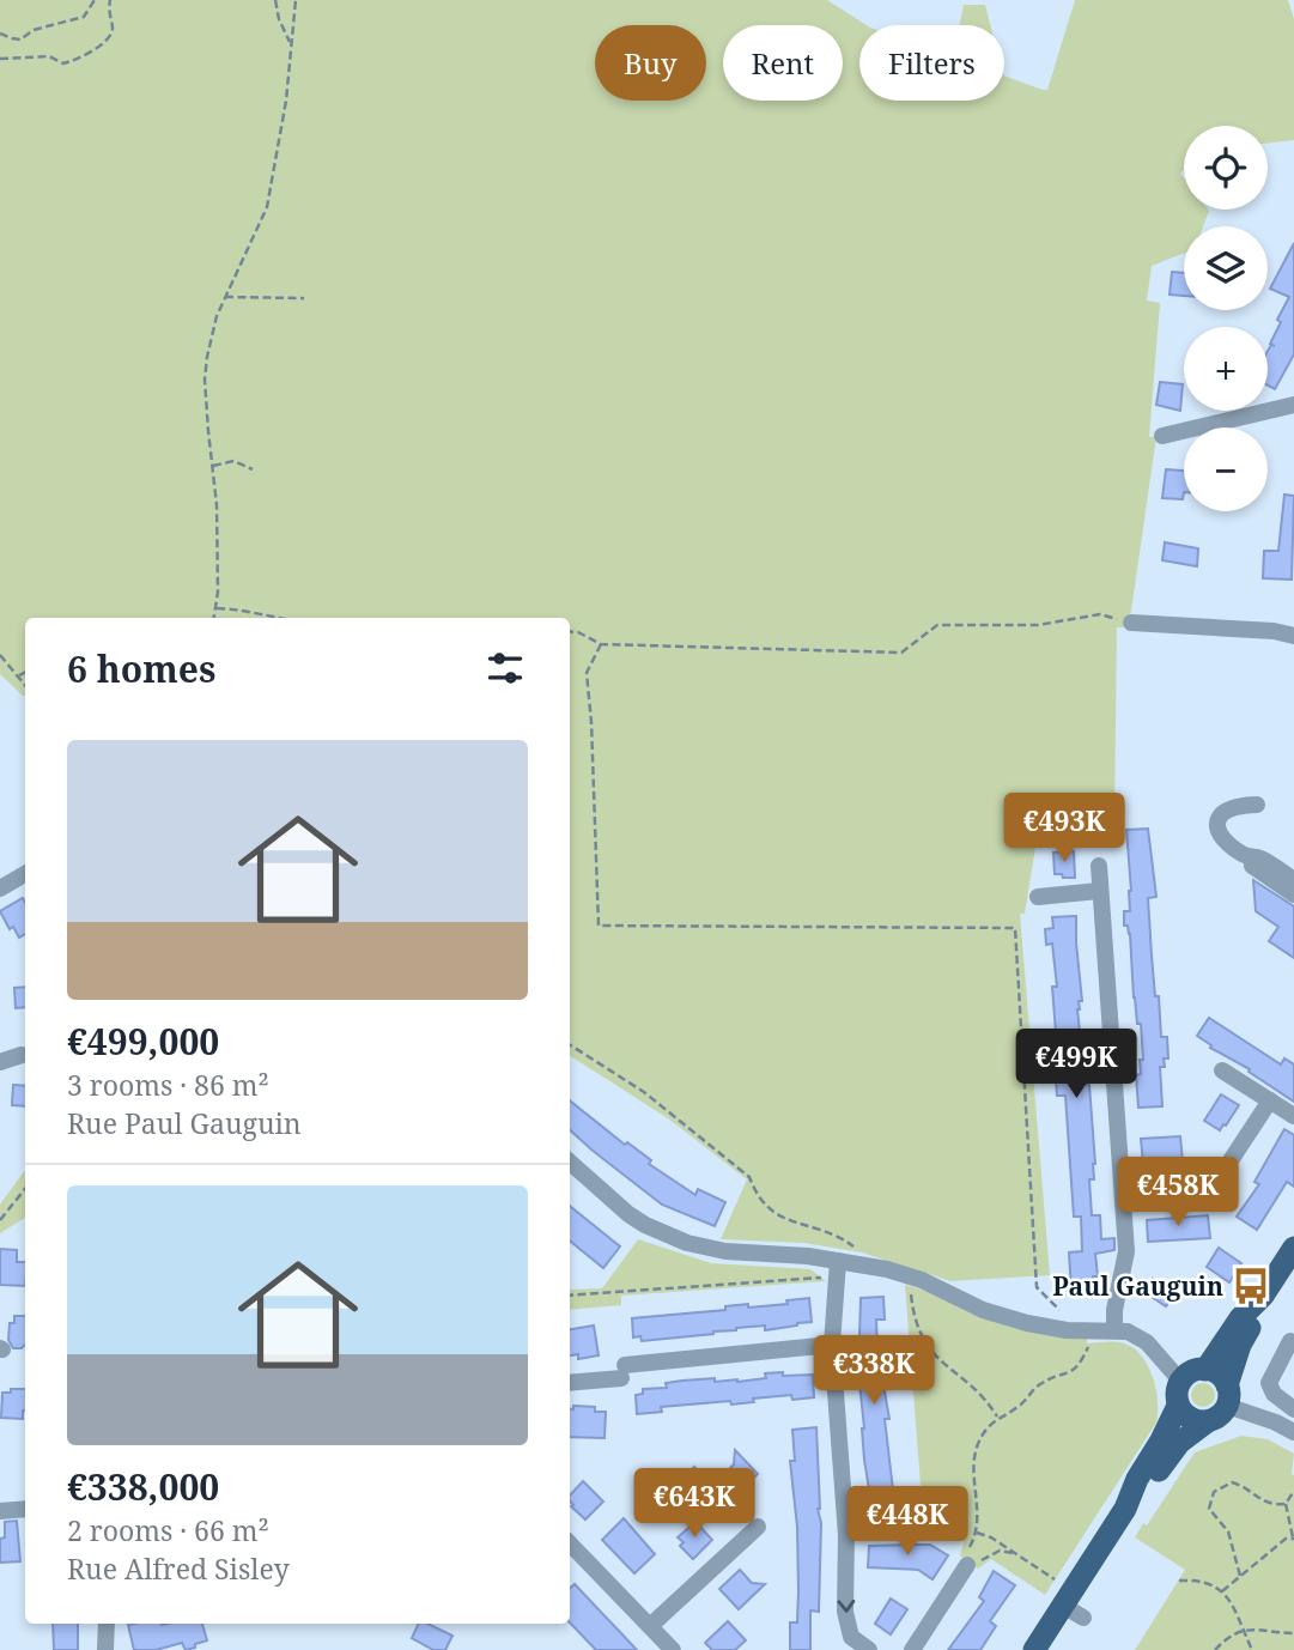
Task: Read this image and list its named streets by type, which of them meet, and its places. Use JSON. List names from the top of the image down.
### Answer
{
  "places": {
    "bus stop": ["Paul Gauguin"]
  },
  "page": {
    "chip": ["Buy", "Rent", "Filters"],
    "map_buttons": ["+", "−"],
    "heading": "6 homes",
    "list": [
      {
        "name": "€499,000",
        "note": "3 rooms · 86 m² · Rue Paul Gauguin"
      },
      {
        "name": "€338,000",
        "note": "2 rooms · 66 m² · Rue Alfred Sisley"
      }
    ],
    "price": [
      "€493K",
      "€499K",
      "€458K",
      "€338K",
      "€643K",
      "€448K"
    ]
  }
}
